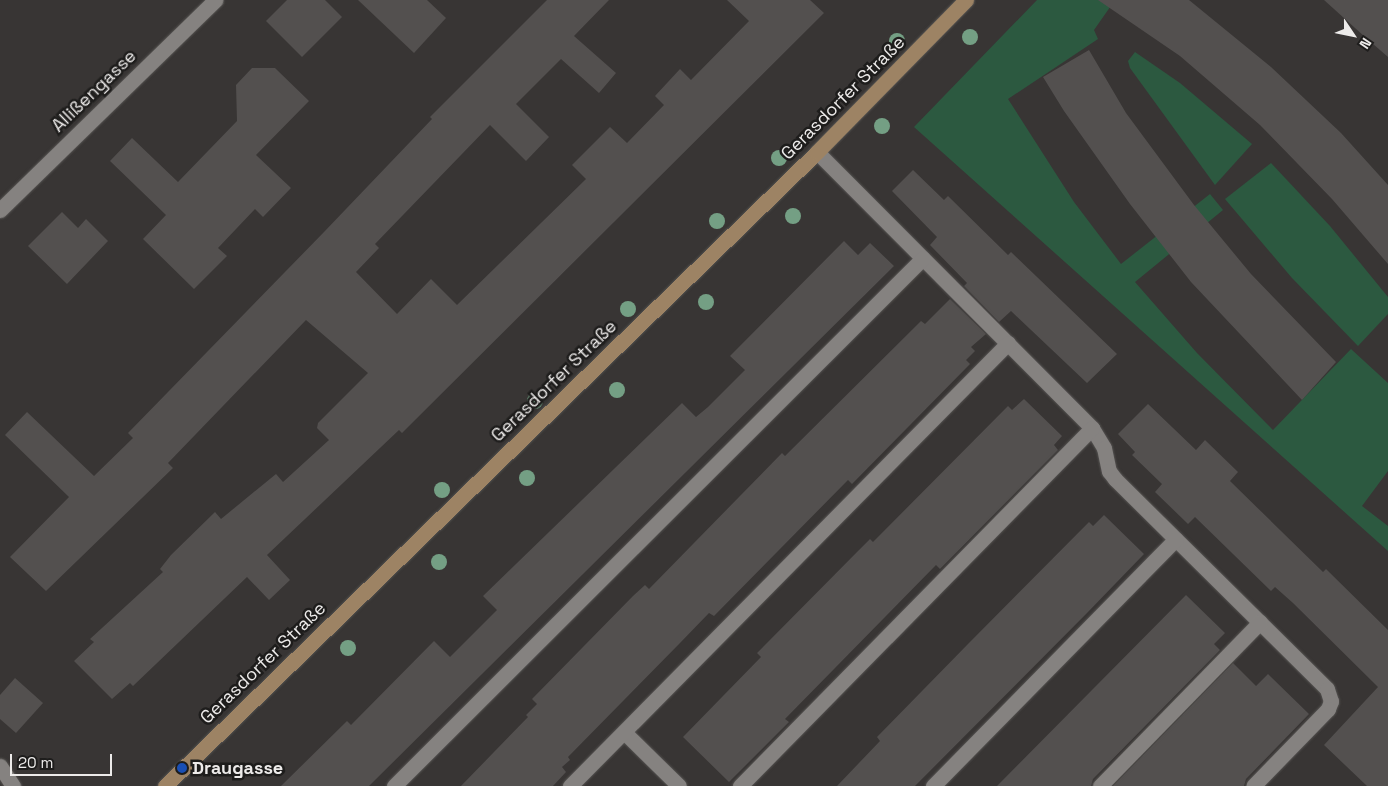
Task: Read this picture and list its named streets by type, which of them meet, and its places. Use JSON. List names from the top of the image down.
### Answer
{
  "streets": {
    "main road": ["Gerasdorfer Straße"],
    "street": ["Allißengasse"]
  },
  "places": ["Draugasse"],
  "scale_bar": "20 m",
  "north": "bottom right"
}
